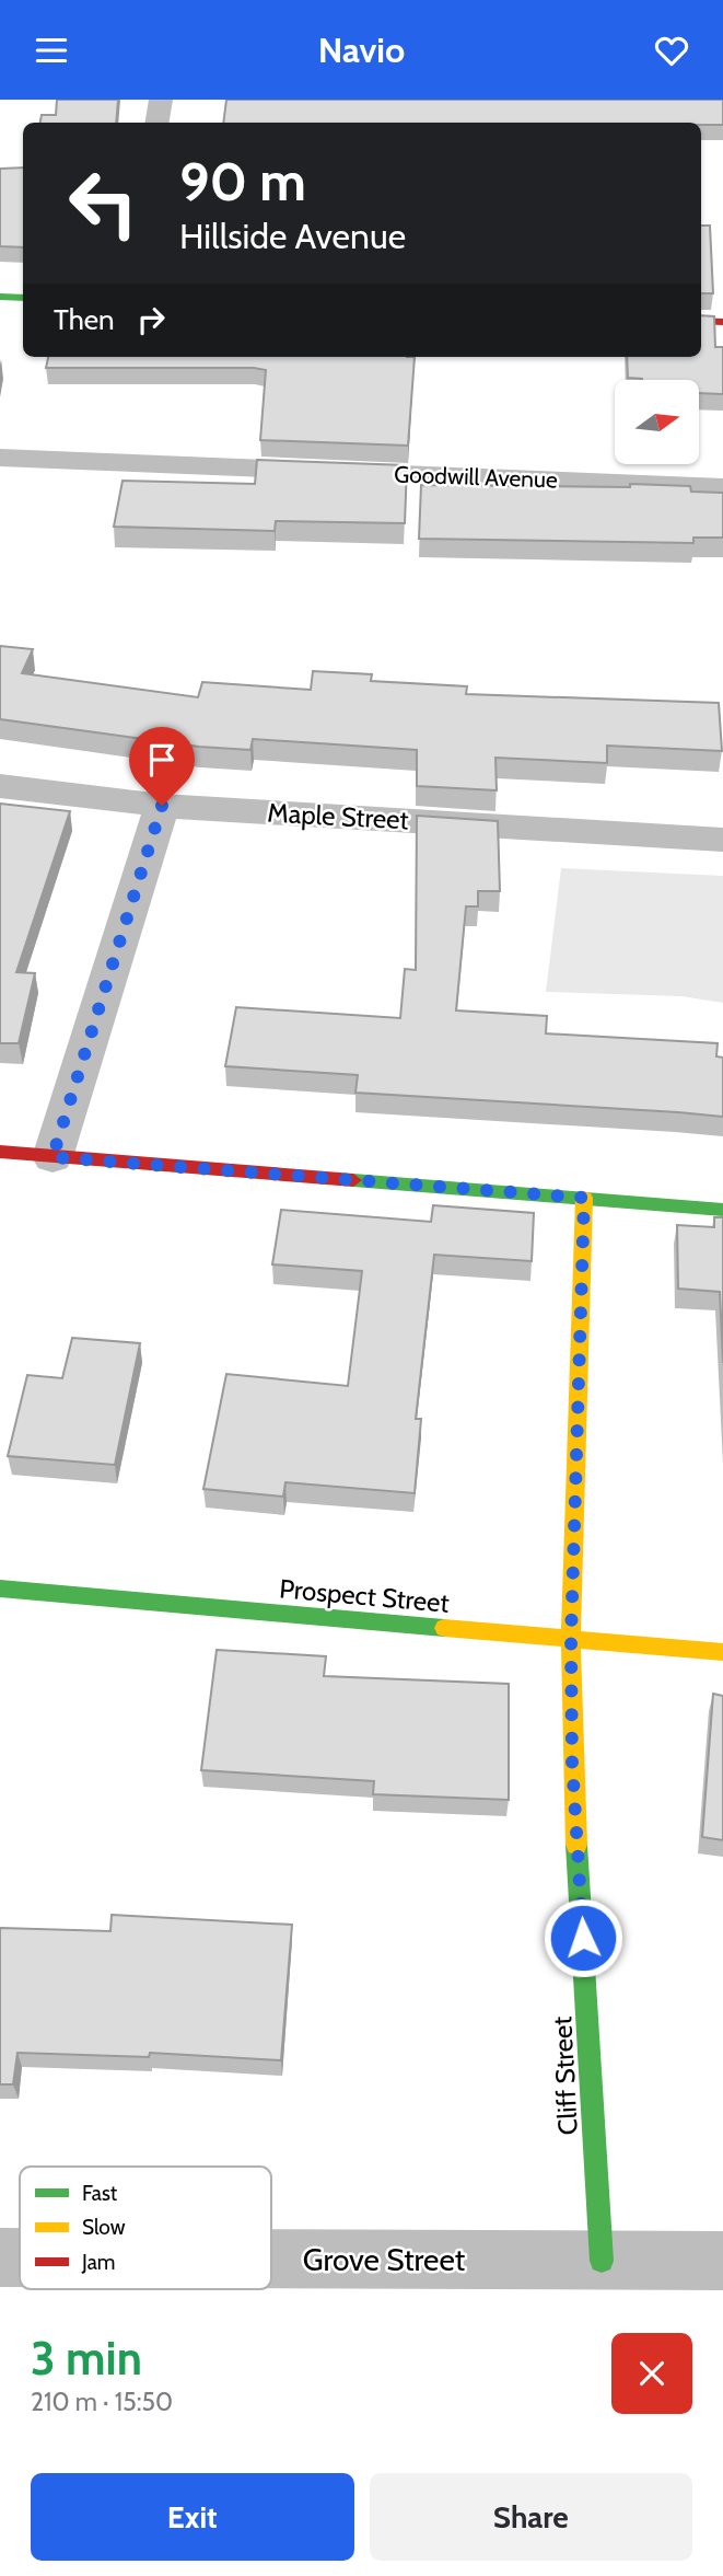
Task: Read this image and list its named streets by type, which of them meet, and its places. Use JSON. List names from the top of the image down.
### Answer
{
  "streets": {
    "street": [
      "Goodwill Avenue",
      "Maple Street",
      "Prospect Street",
      "Cliff Street",
      "Grove Street"
    ]
  },
  "crossings": [
    ["Prospect Street", "Cliff Street"],
    ["Cliff Street", "Grove Street"]
  ],
  "legend": ["Fast", "Slow", "Jam"],
  "north": "right",
  "page": {
    "header": "Navio",
    "turn": ["90 m", "Hillside Avenue"],
    "then": "Then",
    "heading": ["3 min", "210 m · 15:50"],
    "buttons": ["Exit", "Share"]
  }
}
